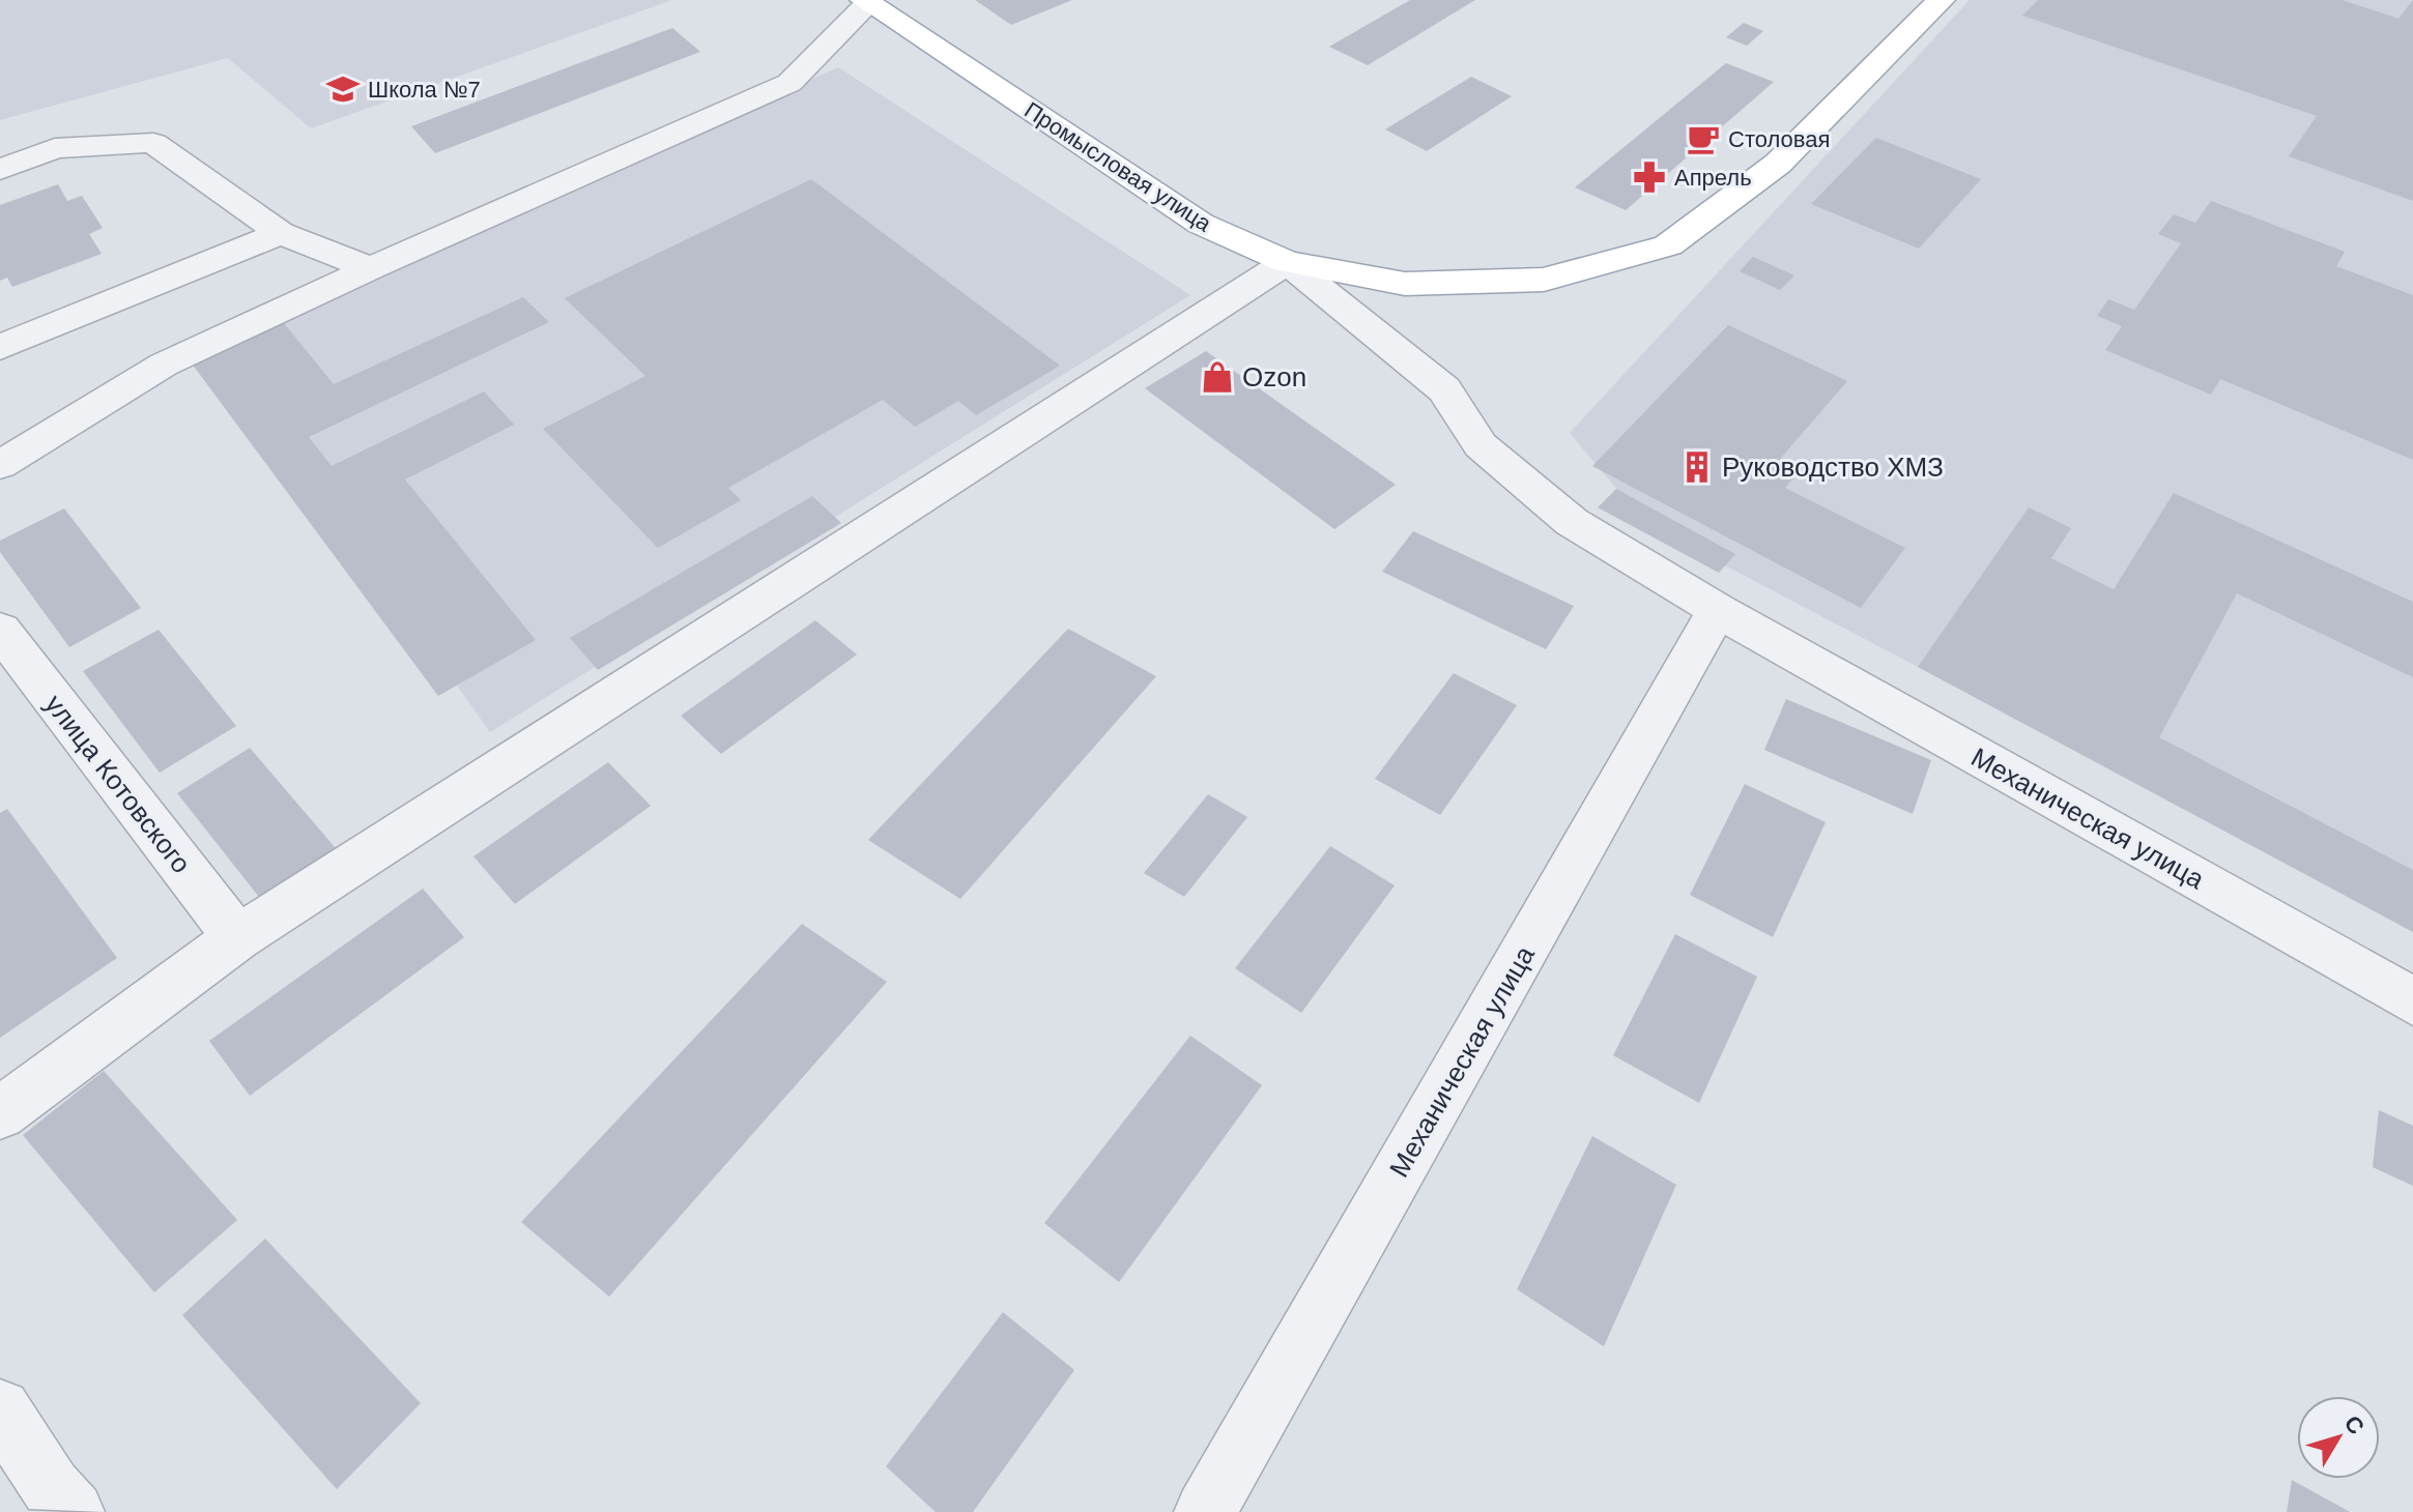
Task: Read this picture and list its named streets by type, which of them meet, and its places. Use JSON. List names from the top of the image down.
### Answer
{
  "streets": {
    "main road": ["Промысловая улица"],
    "street": ["улица Котовского", "Механическая улица"]
  },
  "crossings": [
    ["Промысловая улица", "Механическая улица"]
  ],
  "places": {
    "school or university": ["Школа №7"],
    "cafe": ["Столовая"],
    "pharmacy": ["Апрель"],
    "shop": ["Ozon"],
    "building": ["Руководство ХМЗ"]
  },
  "north": "top right"
}
